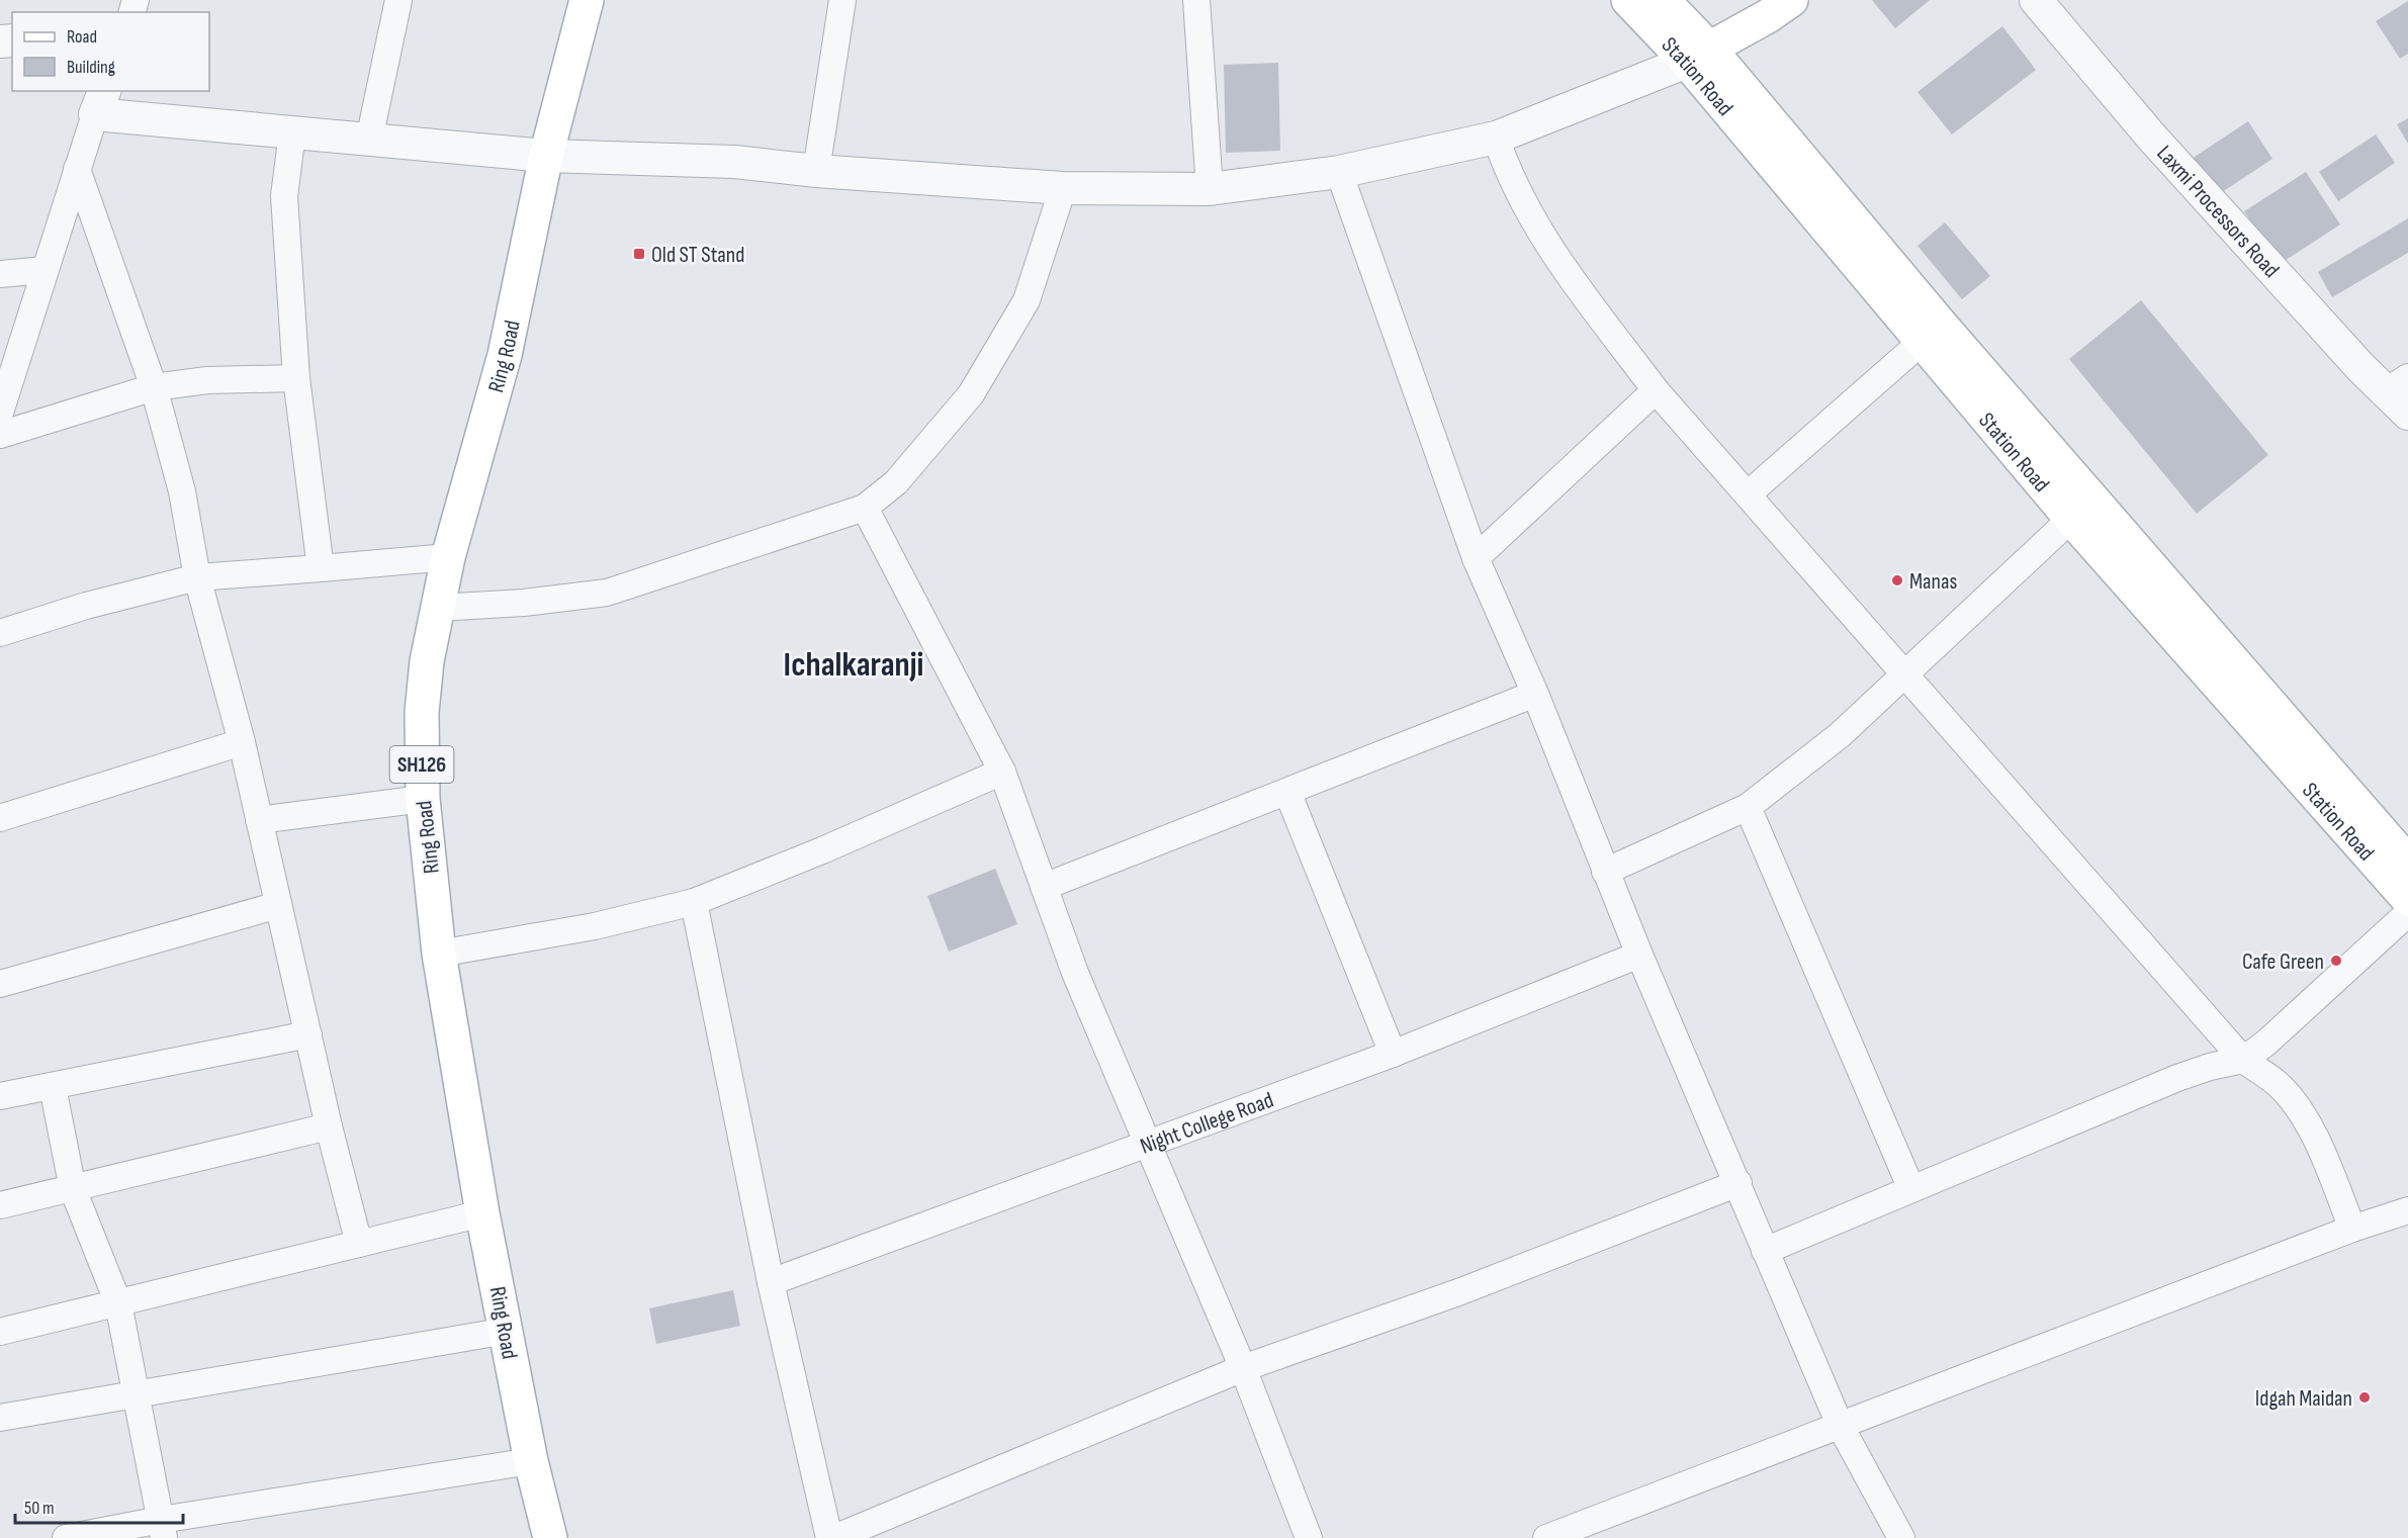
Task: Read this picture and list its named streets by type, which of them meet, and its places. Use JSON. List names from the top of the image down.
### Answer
{
  "streets": {
    "main road": ["Station Road", "Ring Road", "SH126"],
    "street": ["Laxmi Processors Road", "Night College Road"]
  },
  "districts": ["Ichalkaranji"],
  "places": {
    "transit": ["Old ST Stand"],
    "other": ["Manas", "Cafe Green", "Idgah Maidan"]
  },
  "legend": ["Road", "Building"],
  "scale_bar": "50 m"
}
